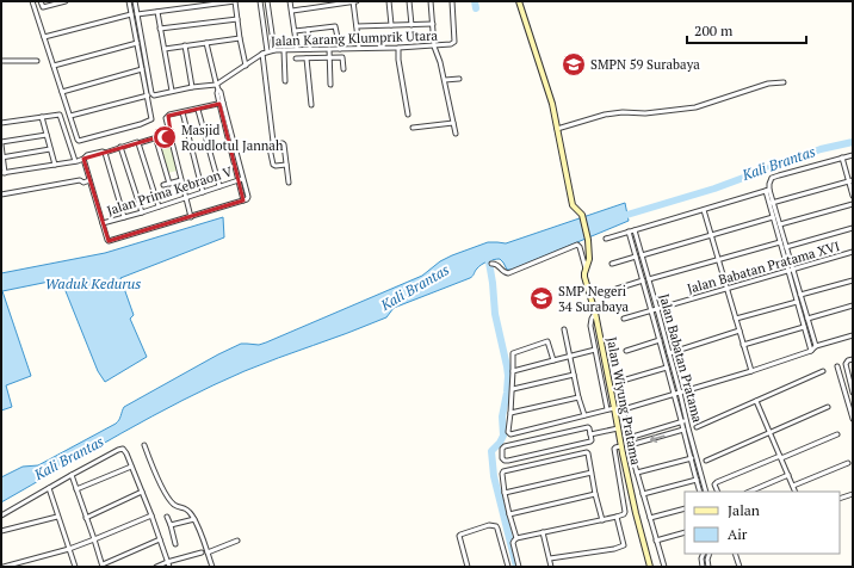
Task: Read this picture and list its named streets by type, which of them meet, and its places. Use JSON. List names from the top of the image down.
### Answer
{
  "streets": {
    "street": [
      "Jalan Karang Klumprik Utara",
      "Jalan Prima Kebraon V",
      "Jalan Babatan Pratama XVI",
      "Jalan Babatan Pratama",
      "Jalan Wiyung Pratama"
    ]
  },
  "crossings": [
    ["Jalan Babatan Pratama XVI", "Jalan Babatan Pratama"],
    ["Jalan Babatan Pratama", "Jalan Wiyung Pratama"]
  ],
  "water": ["Kali Brantas", "Waduk Kedurus"],
  "places": {
    "school or university": ["SMPN 59 Surabaya", "SMP Negeri 34 Surabaya"],
    "mosque": ["Masjid Roudlotul Jannah"]
  },
  "legend": ["Jalan", "Air"],
  "scale_bar": "200 m"
}
